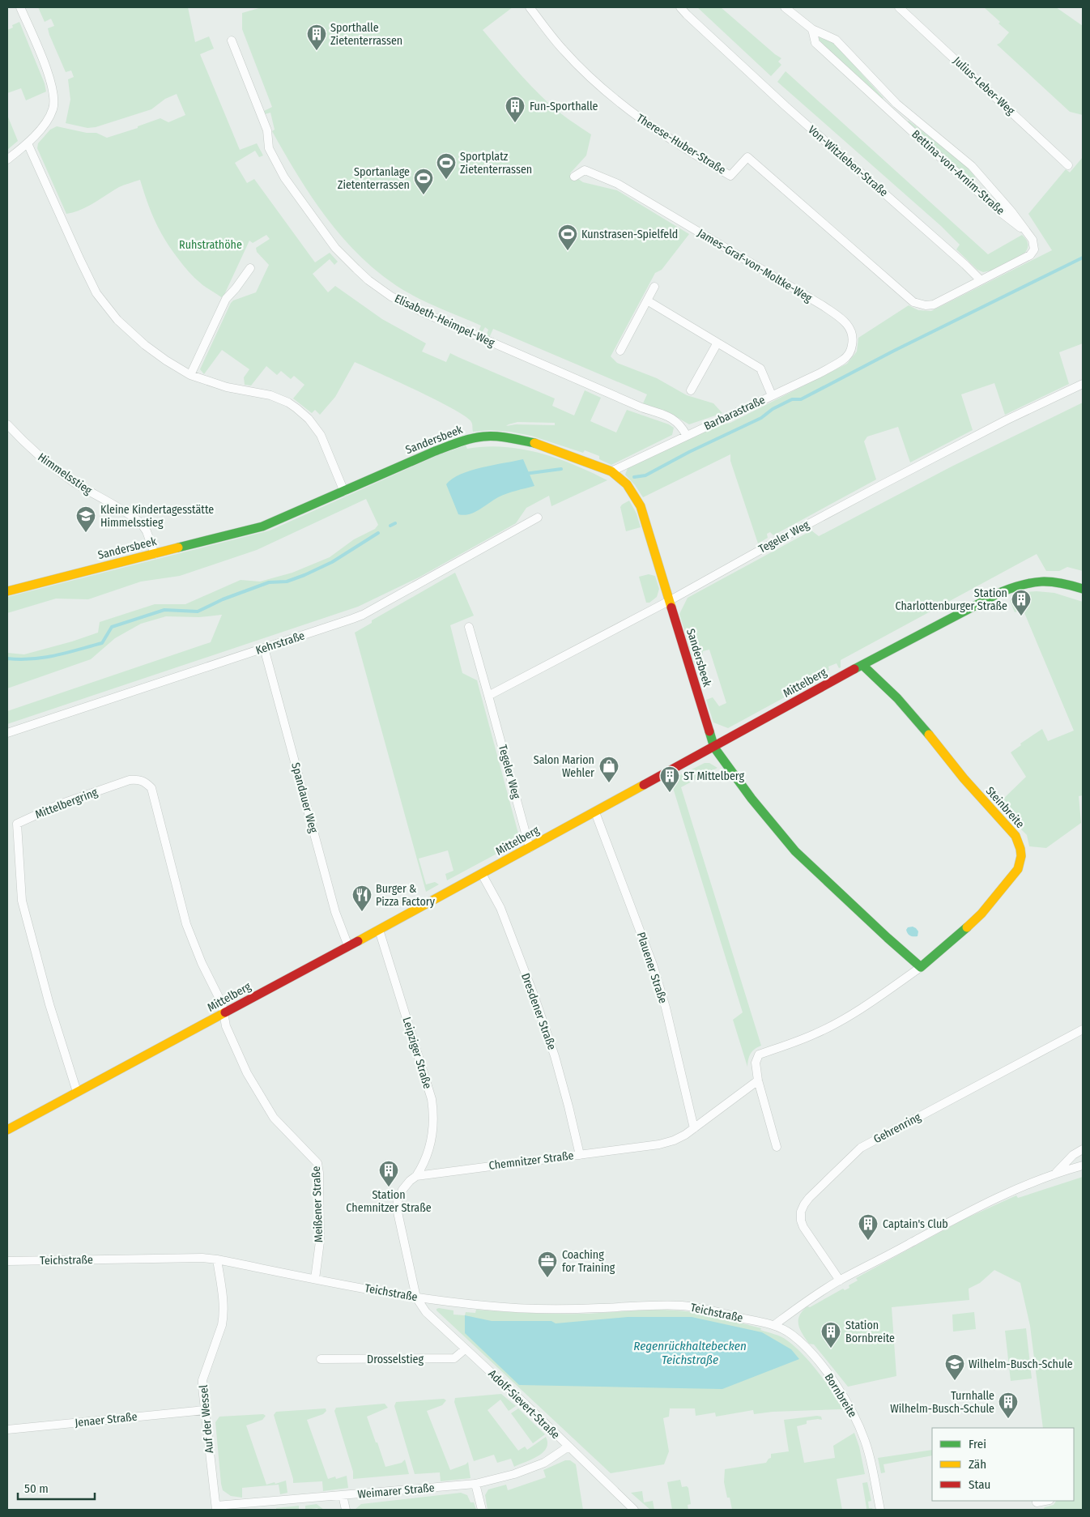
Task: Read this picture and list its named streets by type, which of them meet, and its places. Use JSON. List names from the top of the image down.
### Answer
{
  "streets": {
    "street": [
      "Julius-Leber-Weg",
      "Therese-Huber-Straße",
      "Von-Witzleben-Straße",
      "Bettina-von-Arnim-Straße",
      "James-Graf-von-Moltke-Weg",
      "Elisabeth-Heimpel-Weg",
      "Barbarastraße",
      "Sandersbeek",
      "Himmelsstieg",
      "Tegeler Weg",
      "Kehrstraße",
      "Mittelberg",
      "Spandauer Weg",
      "Mittelbergring",
      "Steinbreite",
      "Plauener Straße",
      "Dresdener Straße",
      "Leipziger Straße",
      "Gehrenring",
      "Chemnitzer Straße",
      "Meißener Straße",
      "Teichstraße",
      "Drosselstieg",
      "Bornbreite",
      "Adolf-Sievert-Straße",
      "Auf der Wessel",
      "Jenaer Straße",
      "Weimarer Straße"
    ]
  },
  "crossings": [
    ["Therese-Huber-Straße", "Von-Witzleben-Straße"],
    ["Therese-Huber-Straße", "Bettina-von-Arnim-Straße"],
    ["Von-Witzleben-Straße", "Bettina-von-Arnim-Straße"],
    ["James-Graf-von-Moltke-Weg", "Barbarastraße"],
    ["Elisabeth-Heimpel-Weg", "Barbarastraße"],
    ["Barbarastraße", "Sandersbeek"],
    ["Sandersbeek", "Himmelsstieg"],
    ["Sandersbeek", "Tegeler Weg"],
    ["Sandersbeek", "Mittelberg"],
    ["Tegeler Weg", "Mittelberg"],
    ["Kehrstraße", "Spandauer Weg"],
    ["Mittelberg", "Spandauer Weg"],
    ["Mittelberg", "Mittelbergring"],
    ["Mittelberg", "Steinbreite"],
    ["Mittelberg", "Plauener Straße"],
    ["Mittelberg", "Dresdener Straße"],
    ["Mittelberg", "Leipziger Straße"],
    ["Mittelberg", "Meißener Straße"],
    ["Mittelbergring", "Meißener Straße"],
    ["Steinbreite", "Chemnitzer Straße"],
    ["Plauener Straße", "Chemnitzer Straße"],
    ["Dresdener Straße", "Chemnitzer Straße"],
    ["Leipziger Straße", "Chemnitzer Straße"],
    ["Meißener Straße", "Teichstraße"],
    ["Teichstraße", "Bornbreite"],
    ["Teichstraße", "Adolf-Sievert-Straße"],
    ["Teichstraße", "Auf der Wessel"],
    ["Drosselstieg", "Adolf-Sievert-Straße"],
    ["Adolf-Sievert-Straße", "Weimarer Straße"],
    ["Auf der Wessel", "Jenaer Straße"],
    ["Auf der Wessel", "Weimarer Straße"]
  ],
  "water": ["Regenrückhaltebecken Teichstraße"],
  "parks": ["Ruhstrathöhe"],
  "places": {
    "building": [
      "Sporthalle Zietenterrassen",
      "Fun-Sporthalle",
      "Station Charlottenburger Straße",
      "ST Mittelberg",
      "Station Chemnitzer Straße",
      "Captain's Club",
      "Station Bornbreite",
      "Turnhalle Wilhelm-Busch-Schule"
    ],
    "sports": ["Sportplatz Zietenterrassen", "Sportanlage Zietenterrassen", "Kunstrasen-Spielfeld"],
    "school or university": ["Kleine Kindertagesstätte Himmelsstieg", "Wilhelm-Busch-Schule"],
    "shop": ["Salon Marion Wehler"],
    "restaurant": ["Burger & Pizza Factory"],
    "office": ["Coaching for Training"]
  },
  "legend": ["Frei", "Zäh", "Stau"],
  "scale_bar": "50 m"
}
